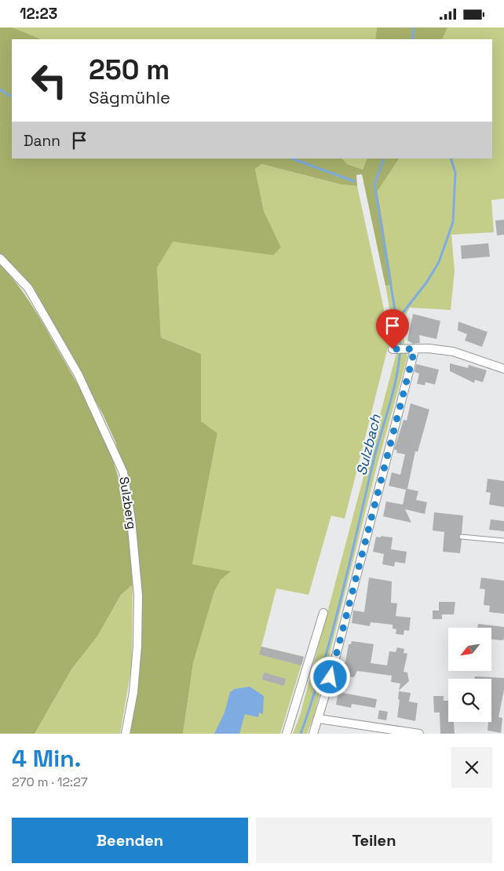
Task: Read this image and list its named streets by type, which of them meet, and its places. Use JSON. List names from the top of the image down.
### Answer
{
  "streets": {
    "street": ["Sulzberg"]
  },
  "water": ["Sulzbach"],
  "north": "bottom left",
  "page": {
    "status": "12:23",
    "turn": ["250 m", "Sägmühle"],
    "then": "Dann",
    "heading": ["4 Min.", "270 m · 12:27"],
    "buttons": ["Beenden", "Teilen"]
  }
}
